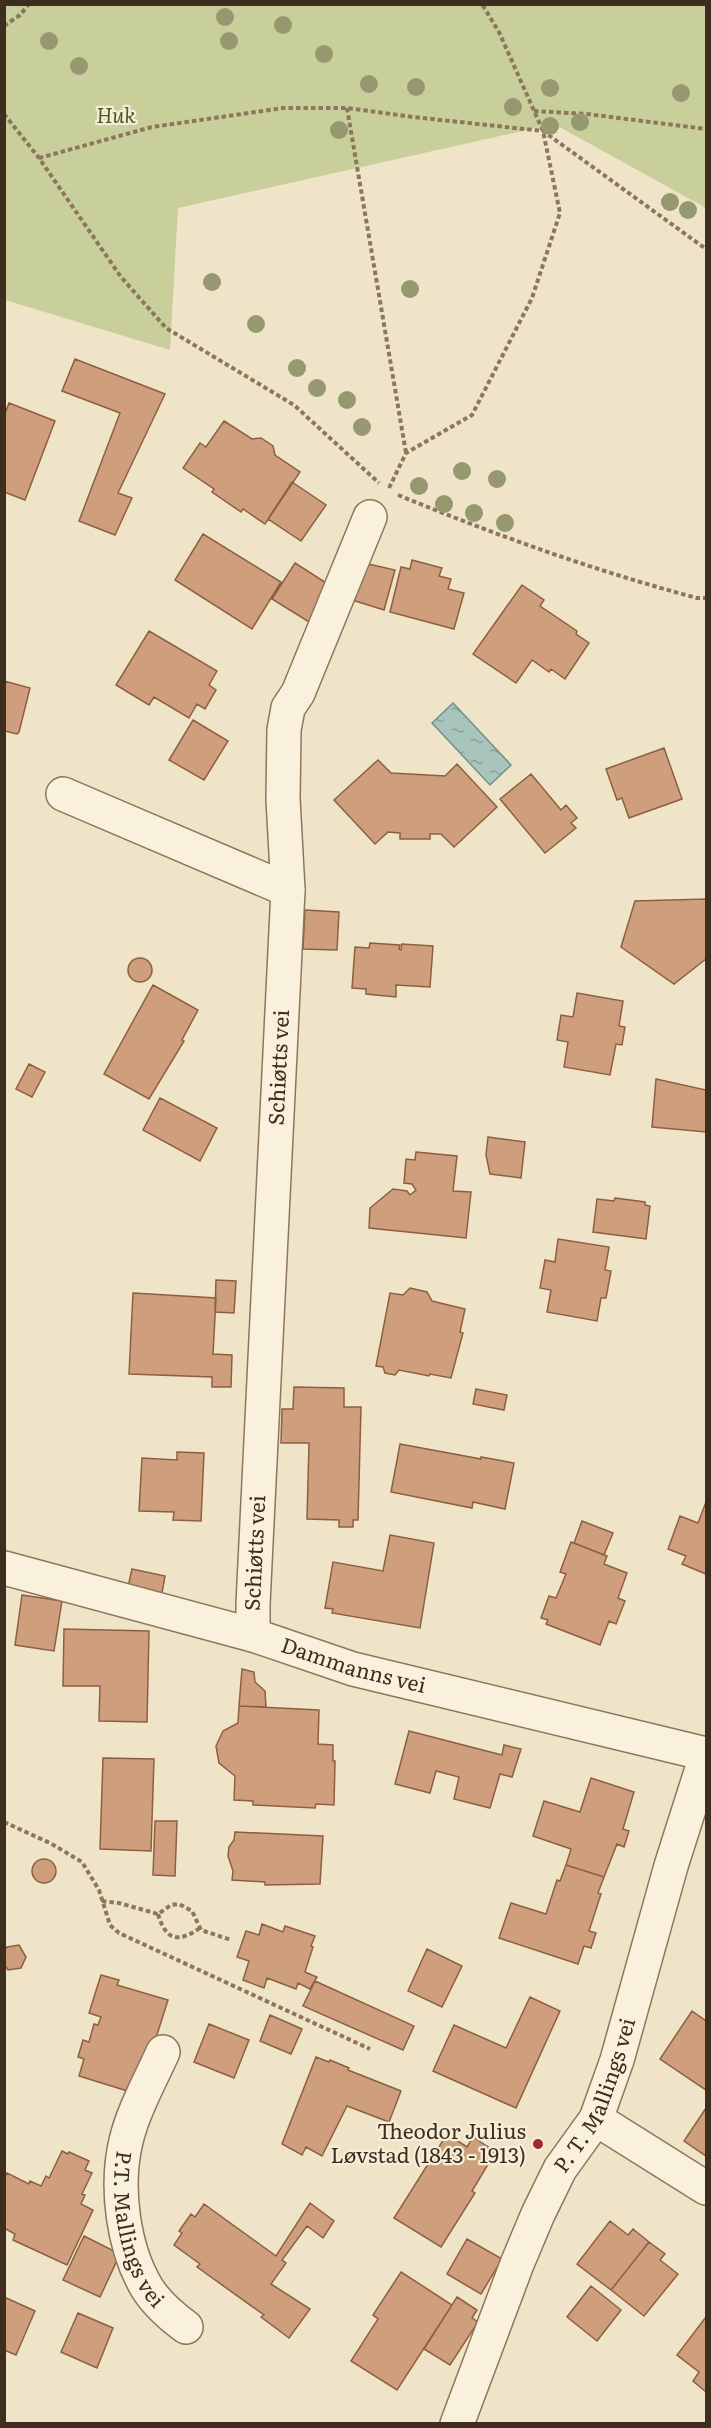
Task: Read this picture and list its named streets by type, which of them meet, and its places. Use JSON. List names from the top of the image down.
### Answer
{
  "streets": {
    "street": [
      "Schiøtts vei",
      "Dammanns vei",
      "P. T. Mallings vei",
      "P.T. Mallings vei"
    ]
  },
  "crossings": [
    ["Schiøtts vei", "Dammanns vei"],
    ["Dammanns vei", "P. T. Mallings vei"]
  ],
  "parks": ["Huk"],
  "places": ["Theodor Julius Løvstad (1843 - 1913)"]
}
